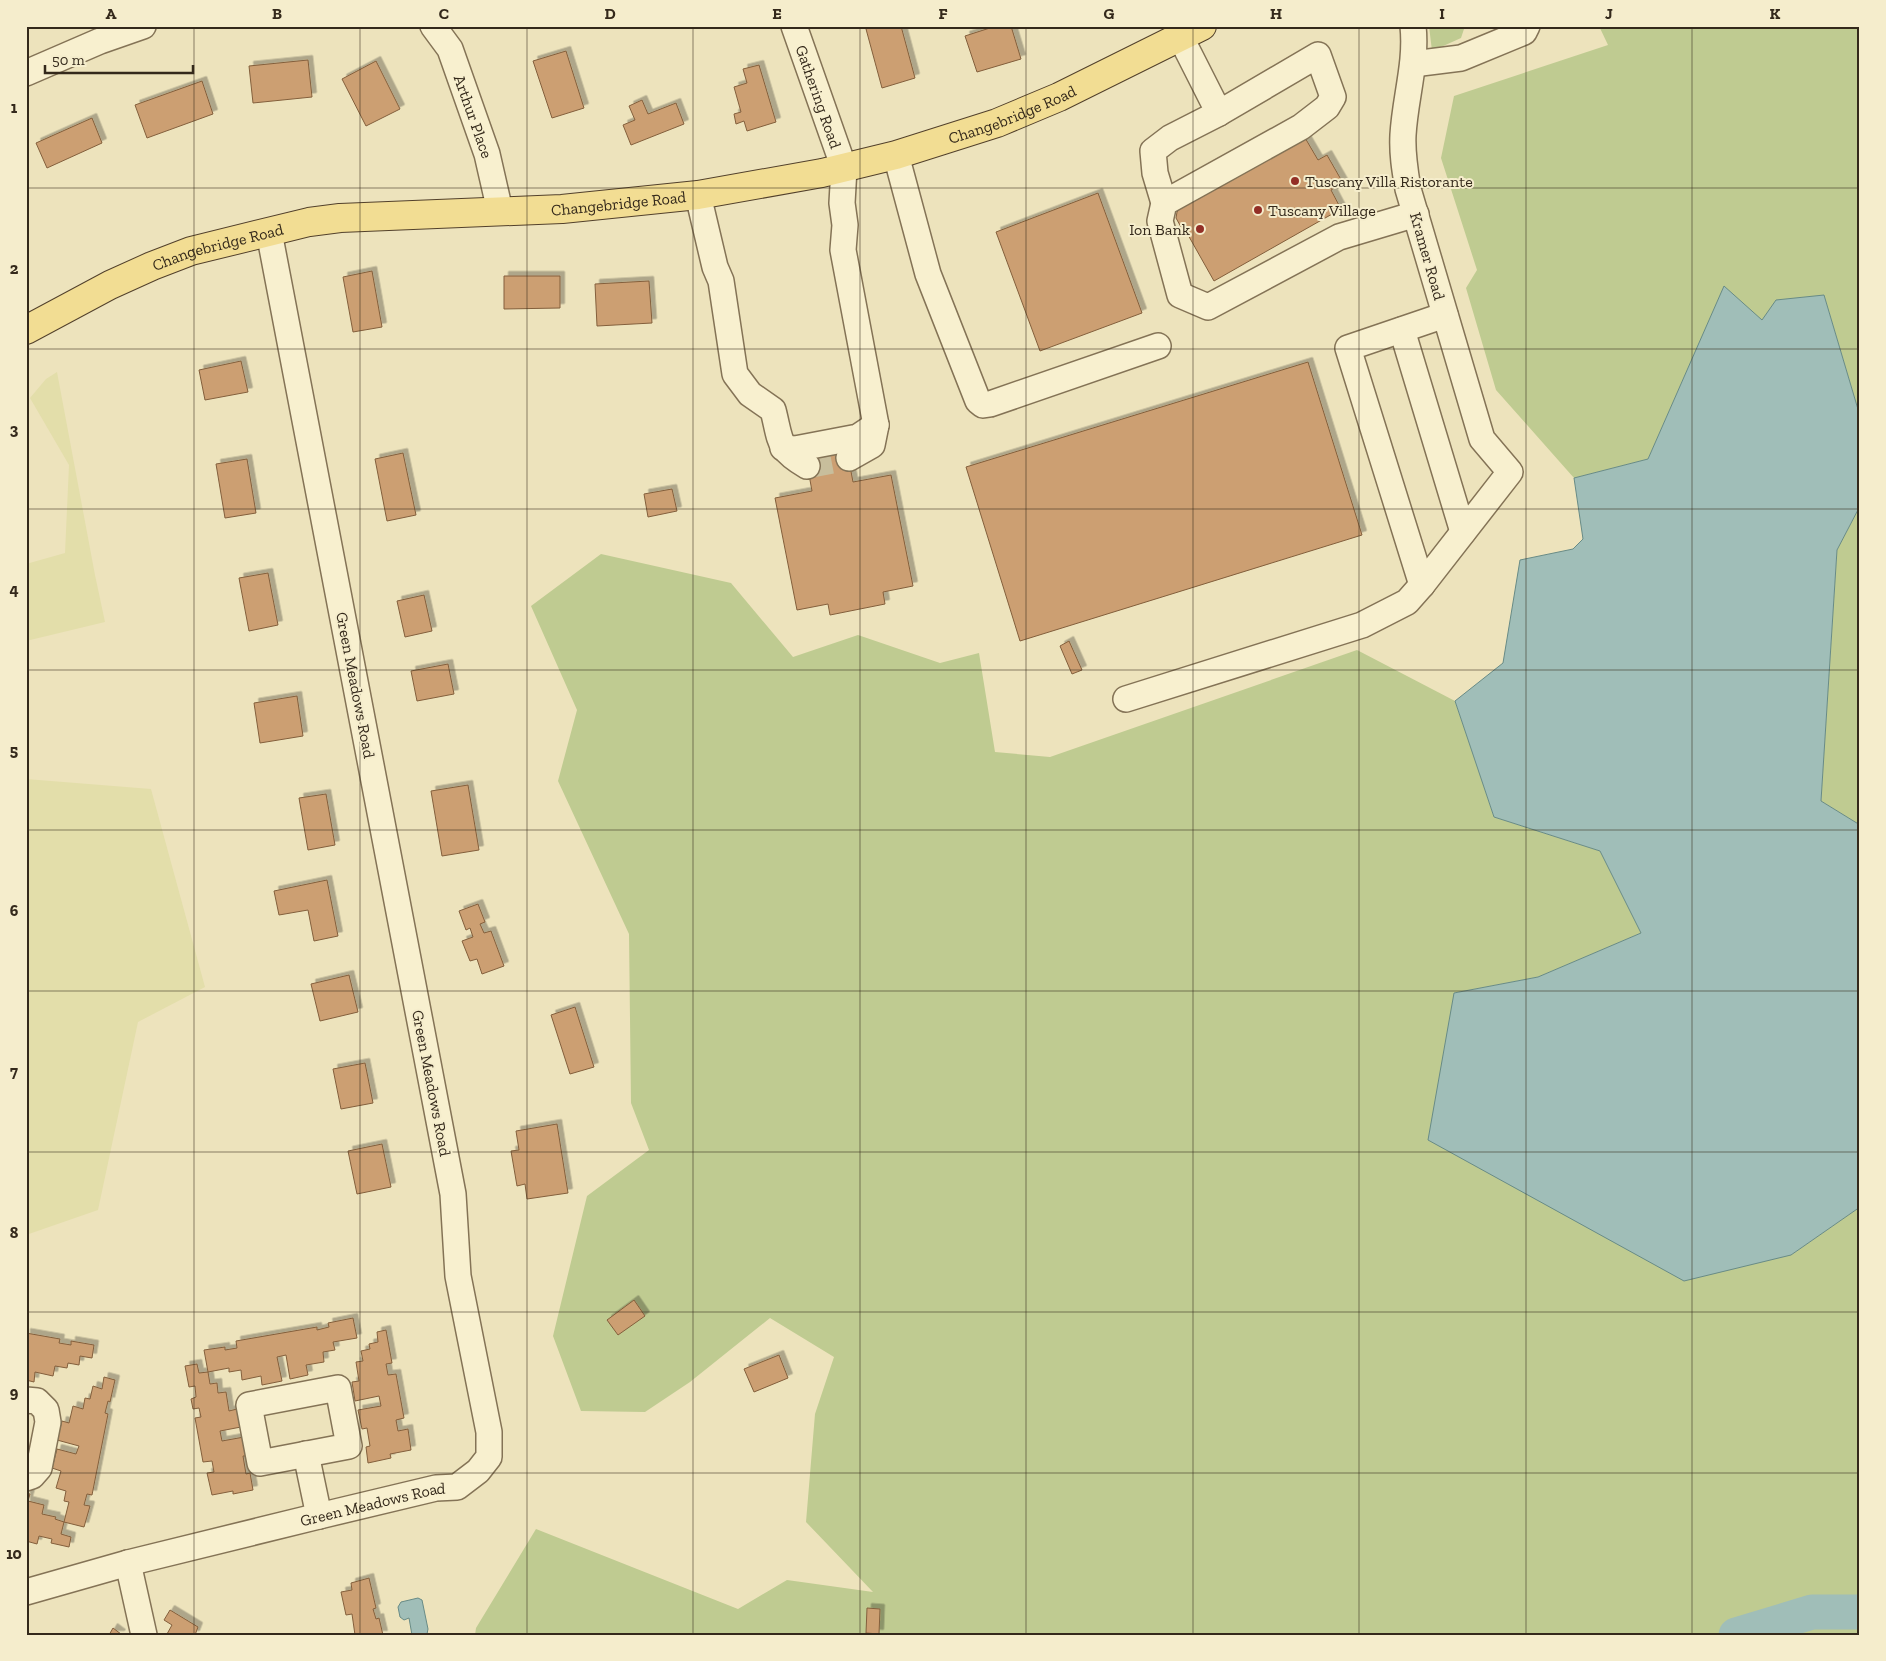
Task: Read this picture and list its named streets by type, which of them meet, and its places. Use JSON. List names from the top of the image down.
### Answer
{
  "streets": {
    "main road": ["Changebridge Road"],
    "street": [
      "Gathering Road",
      "Arthur Place",
      "Kramer Road",
      "Green Meadows Road"
    ]
  },
  "crossings": [
    ["Gathering Road", "Changebridge Road"],
    ["Changebridge Road", "Arthur Place"],
    ["Changebridge Road", "Green Meadows Road"]
  ],
  "places": ["Tuscany Villa Ristorante", "Tuscany Village", "Ion Bank"],
  "scale_bar": "50 m",
  "grid": {
    "columns": [
      "A",
      "B",
      "C",
      "D",
      "E",
      "F",
      "G",
      "H",
      "I",
      "J",
      "K"
    ],
    "rows": [
      "1",
      "2",
      "3",
      "4",
      "5",
      "6",
      "7",
      "8",
      "9",
      "10"
    ]
  }
}
